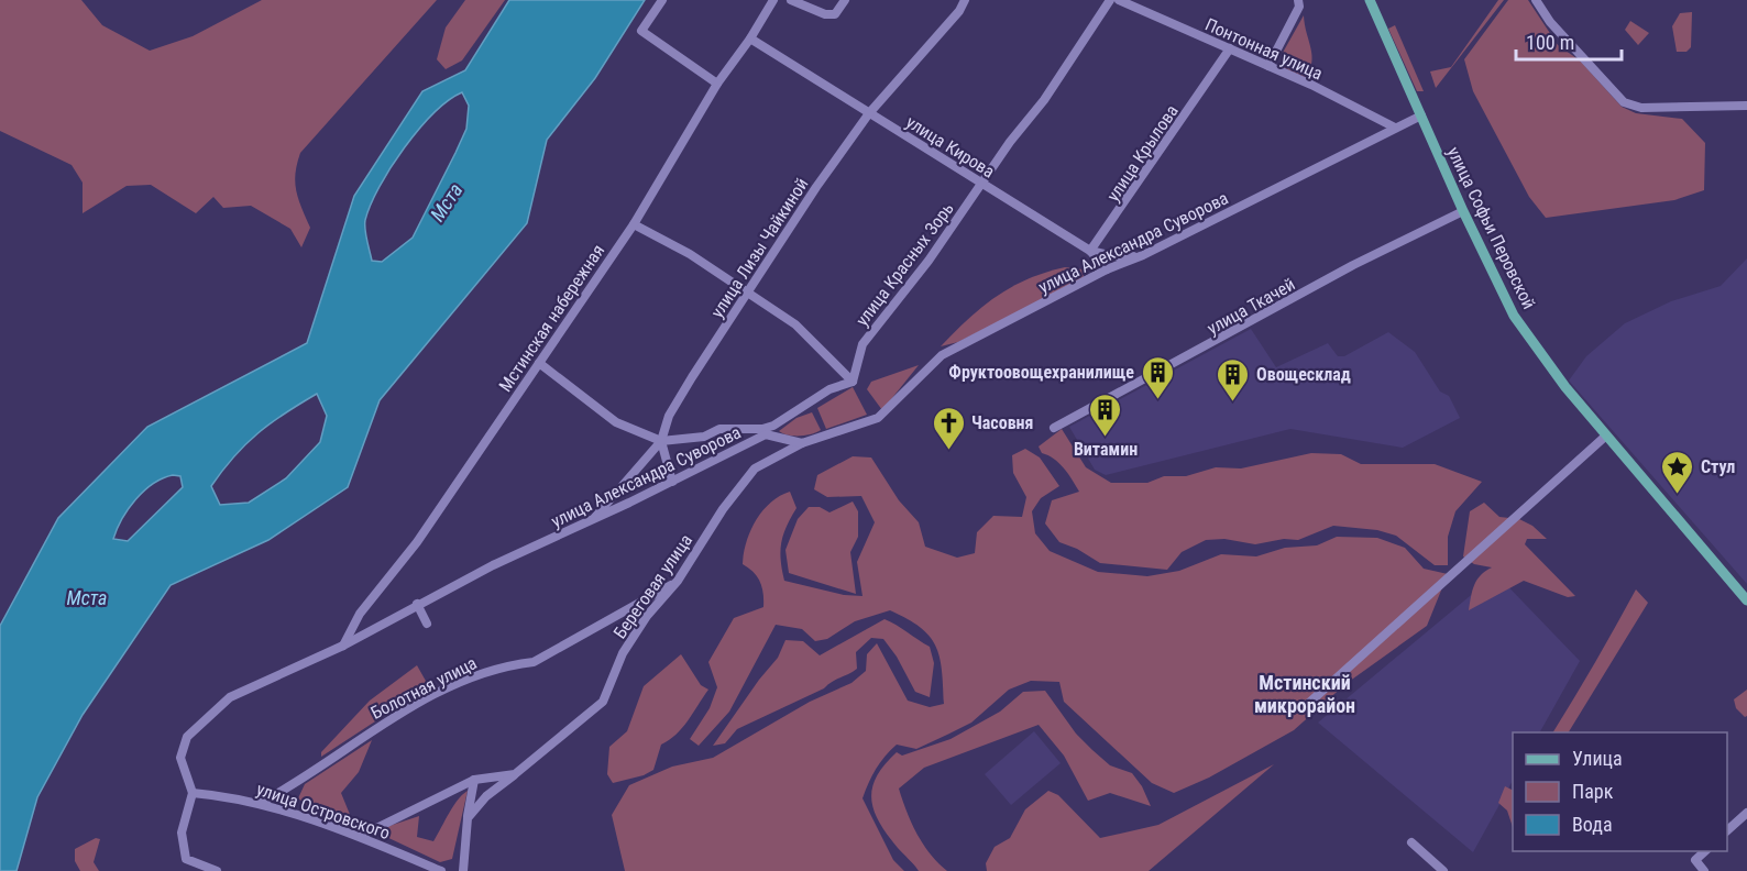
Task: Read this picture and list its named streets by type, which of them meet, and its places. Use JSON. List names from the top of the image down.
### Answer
{
  "streets": {
    "main road": ["улица Софьи Перовской"],
    "street": [
      "Понтонная улица",
      "улица Кирова",
      "улица Крылова",
      "улица Александра Суворова",
      "улица Лизы Чайкиной",
      "улица Красных Зорь",
      "улица Ткачей",
      "Мстинская набережная",
      "Береговая улица",
      "Болотная улица",
      "улица Островского"
    ]
  },
  "crossings": [
    ["Понтонная улица", "улица Крылова"],
    ["Понтонная улица", "улица Александра Суворова"],
    ["улица Кирова", "улица Крылова"],
    ["улица Кирова", "улица Александра Суворова"],
    ["улица Кирова", "улица Лизы Чайкиной"],
    ["улица Кирова", "улица Красных Зорь"],
    ["улица Кирова", "Мстинская набережная"],
    ["улица Софьи Перовской", "улица Александра Суворова"],
    ["улица Софьи Перовской", "улица Ткачей"],
    ["улица Александра Суворова", "улица Лизы Чайкиной"],
    ["улица Александра Суворова", "Мстинская набережная"],
    ["улица Александра Суворова", "Береговая улица"],
    ["улица Александра Суворова", "улица Островского"],
    ["Береговая улица", "Болотная улица"],
    ["Болотная улица", "улица Островского"]
  ],
  "districts": ["Мстинский микрорайон"],
  "water": ["Мста"],
  "places": {
    "building": ["Фруктоовощехранилище", "Овощесклад", "Витамин"],
    "church": ["Часовня"],
    "place": ["Стул"]
  },
  "legend": ["Улица", "Парк", "Вода"],
  "scale_bar": "100 m"
}
